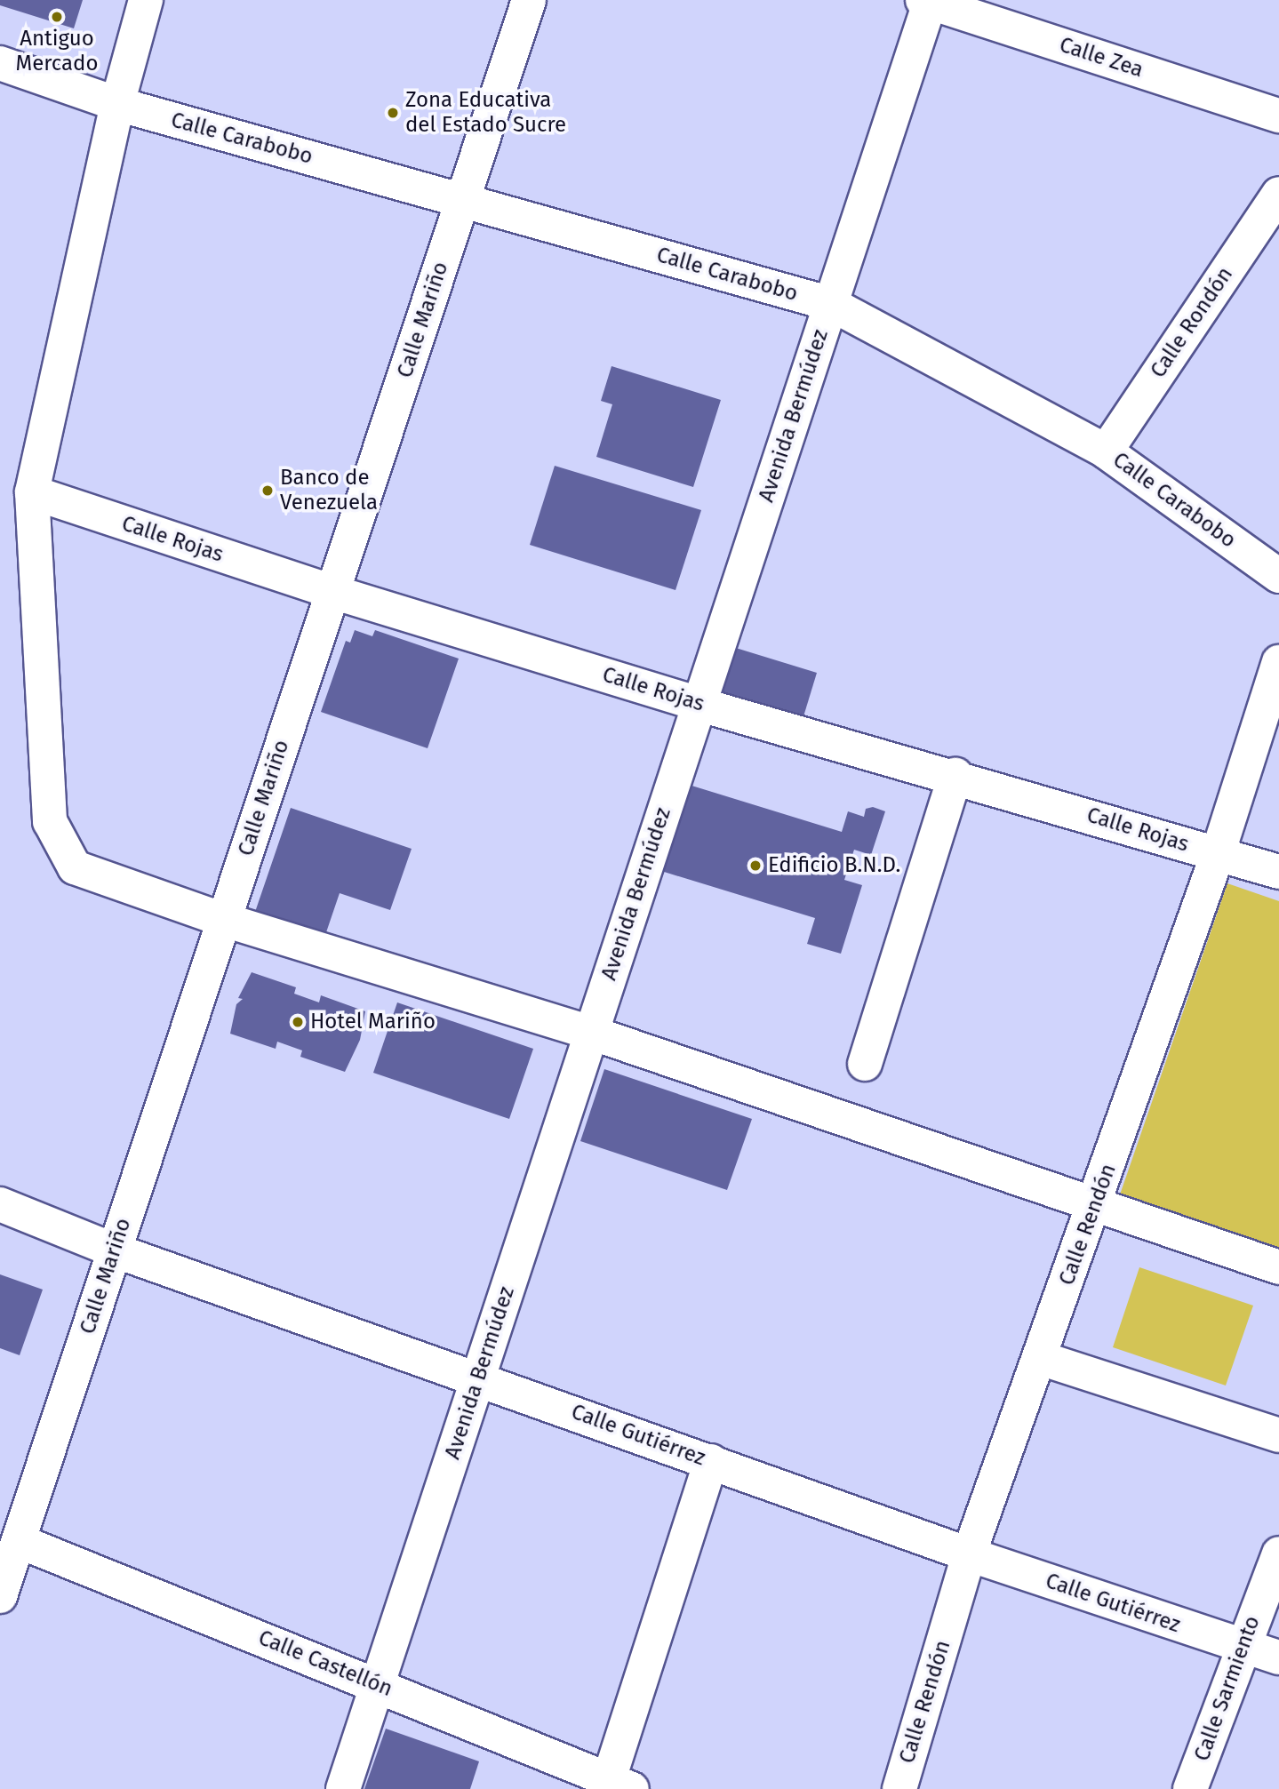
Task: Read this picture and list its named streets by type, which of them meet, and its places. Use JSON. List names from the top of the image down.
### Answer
{
  "streets": {
    "street": [
      "Calle Zea",
      "Calle Carabobo",
      "Calle Mariño",
      "Calle Rondón",
      "Avenida Bermúdez",
      "Calle Rojas",
      "Calle Rendón",
      "Calle Gutiérrez",
      "Calle Castellón",
      "Calle Sarmiento"
    ]
  },
  "crossings": [
    ["Calle Zea", "Avenida Bermúdez"],
    ["Calle Carabobo", "Calle Mariño"],
    ["Calle Carabobo", "Calle Rondón"],
    ["Calle Carabobo", "Avenida Bermúdez"],
    ["Calle Mariño", "Calle Rojas"],
    ["Calle Mariño", "Calle Gutiérrez"],
    ["Calle Mariño", "Calle Castellón"],
    ["Avenida Bermúdez", "Calle Rojas"],
    ["Avenida Bermúdez", "Calle Gutiérrez"],
    ["Avenida Bermúdez", "Calle Castellón"],
    ["Calle Rojas", "Calle Rendón"],
    ["Calle Rendón", "Calle Gutiérrez"],
    ["Calle Gutiérrez", "Calle Sarmiento"]
  ],
  "places": [
    "Antiguo Mercado",
    "Zona Educativa del Estado Sucre",
    "Banco de Venezuela",
    "Edificio B.N.D.",
    "Hotel Mariño"
  ]
}
